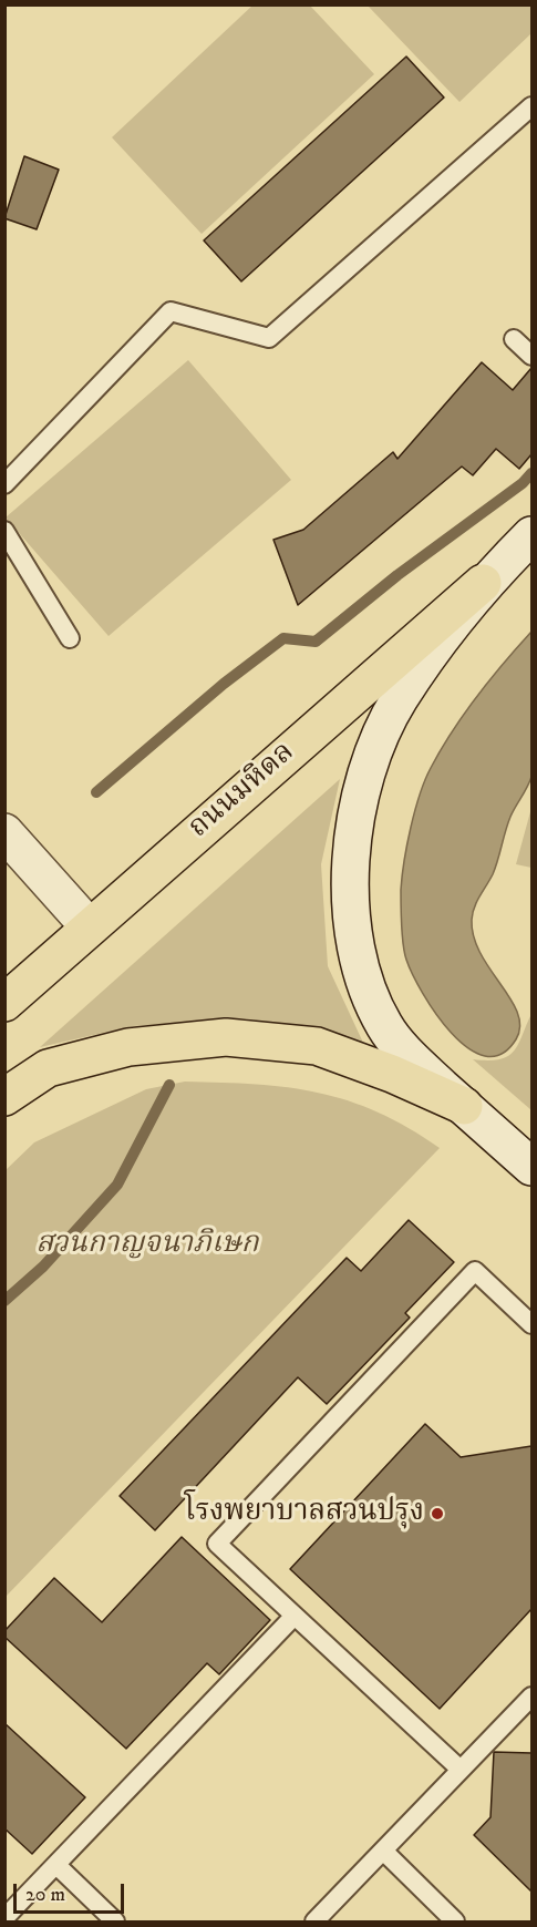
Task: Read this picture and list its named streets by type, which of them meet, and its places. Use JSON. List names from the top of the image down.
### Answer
{
  "streets": {
    "main road": ["ถนนมหิดล"]
  },
  "parks": ["สวนกาญจนาภิเษก"],
  "places": ["โรงพยาบาลสวนปรุง"],
  "scale_bar": "20 m"
}
